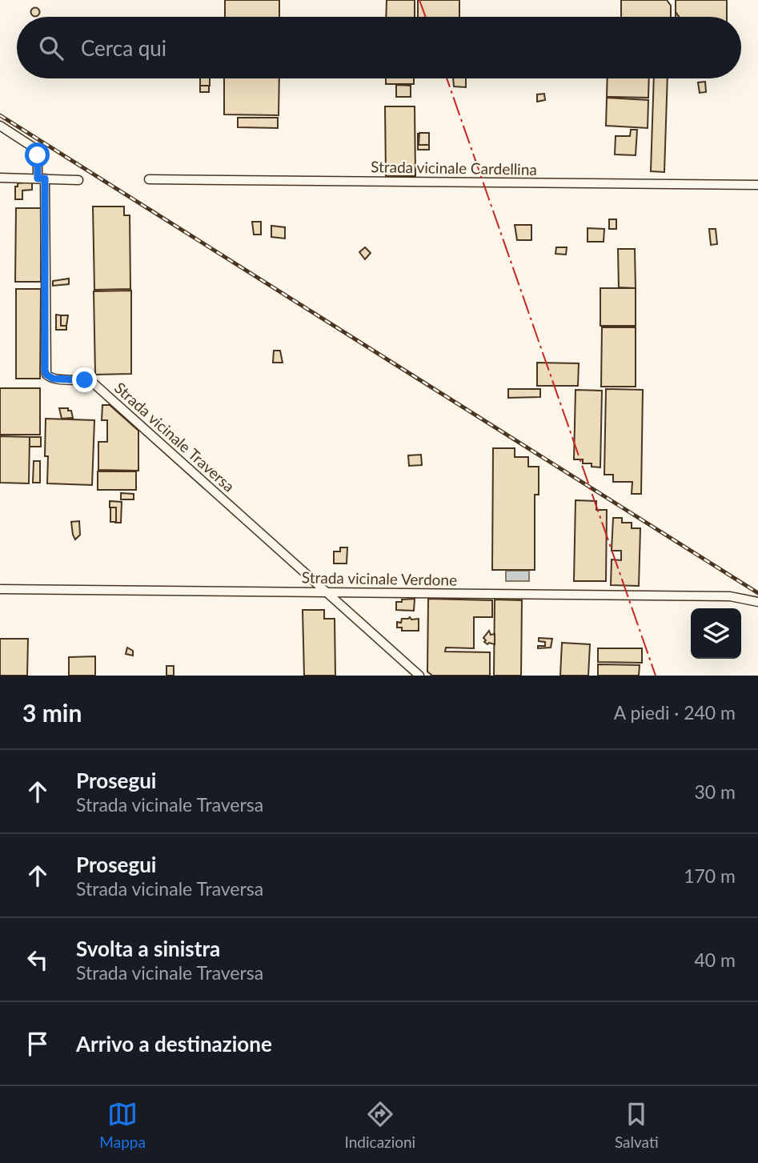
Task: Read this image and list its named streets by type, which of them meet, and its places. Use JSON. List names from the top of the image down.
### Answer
{
  "streets": {
    "street": ["Strada vicinale Cardellina", "Strada vicinale Traversa", "Strada vicinale Verdone"]
  },
  "crossings": [
    ["Strada vicinale Traversa", "Strada vicinale Verdone"]
  ],
  "page": {
    "search": "Cerca qui",
    "heading": ["3 min", "A piedi · 240 m"],
    "list": [
      ["Prosegui", "Strada vicinale Traversa", "30 m"],
      ["Prosegui", "Strada vicinale Traversa", "170 m"],
      ["Svolta a sinistra", "Strada vicinale Traversa", "40 m"],
      "Arrivo a destinazione"
    ],
    "nav": ["Mappa", "Indicazioni", "Salvati"]
  }
}
